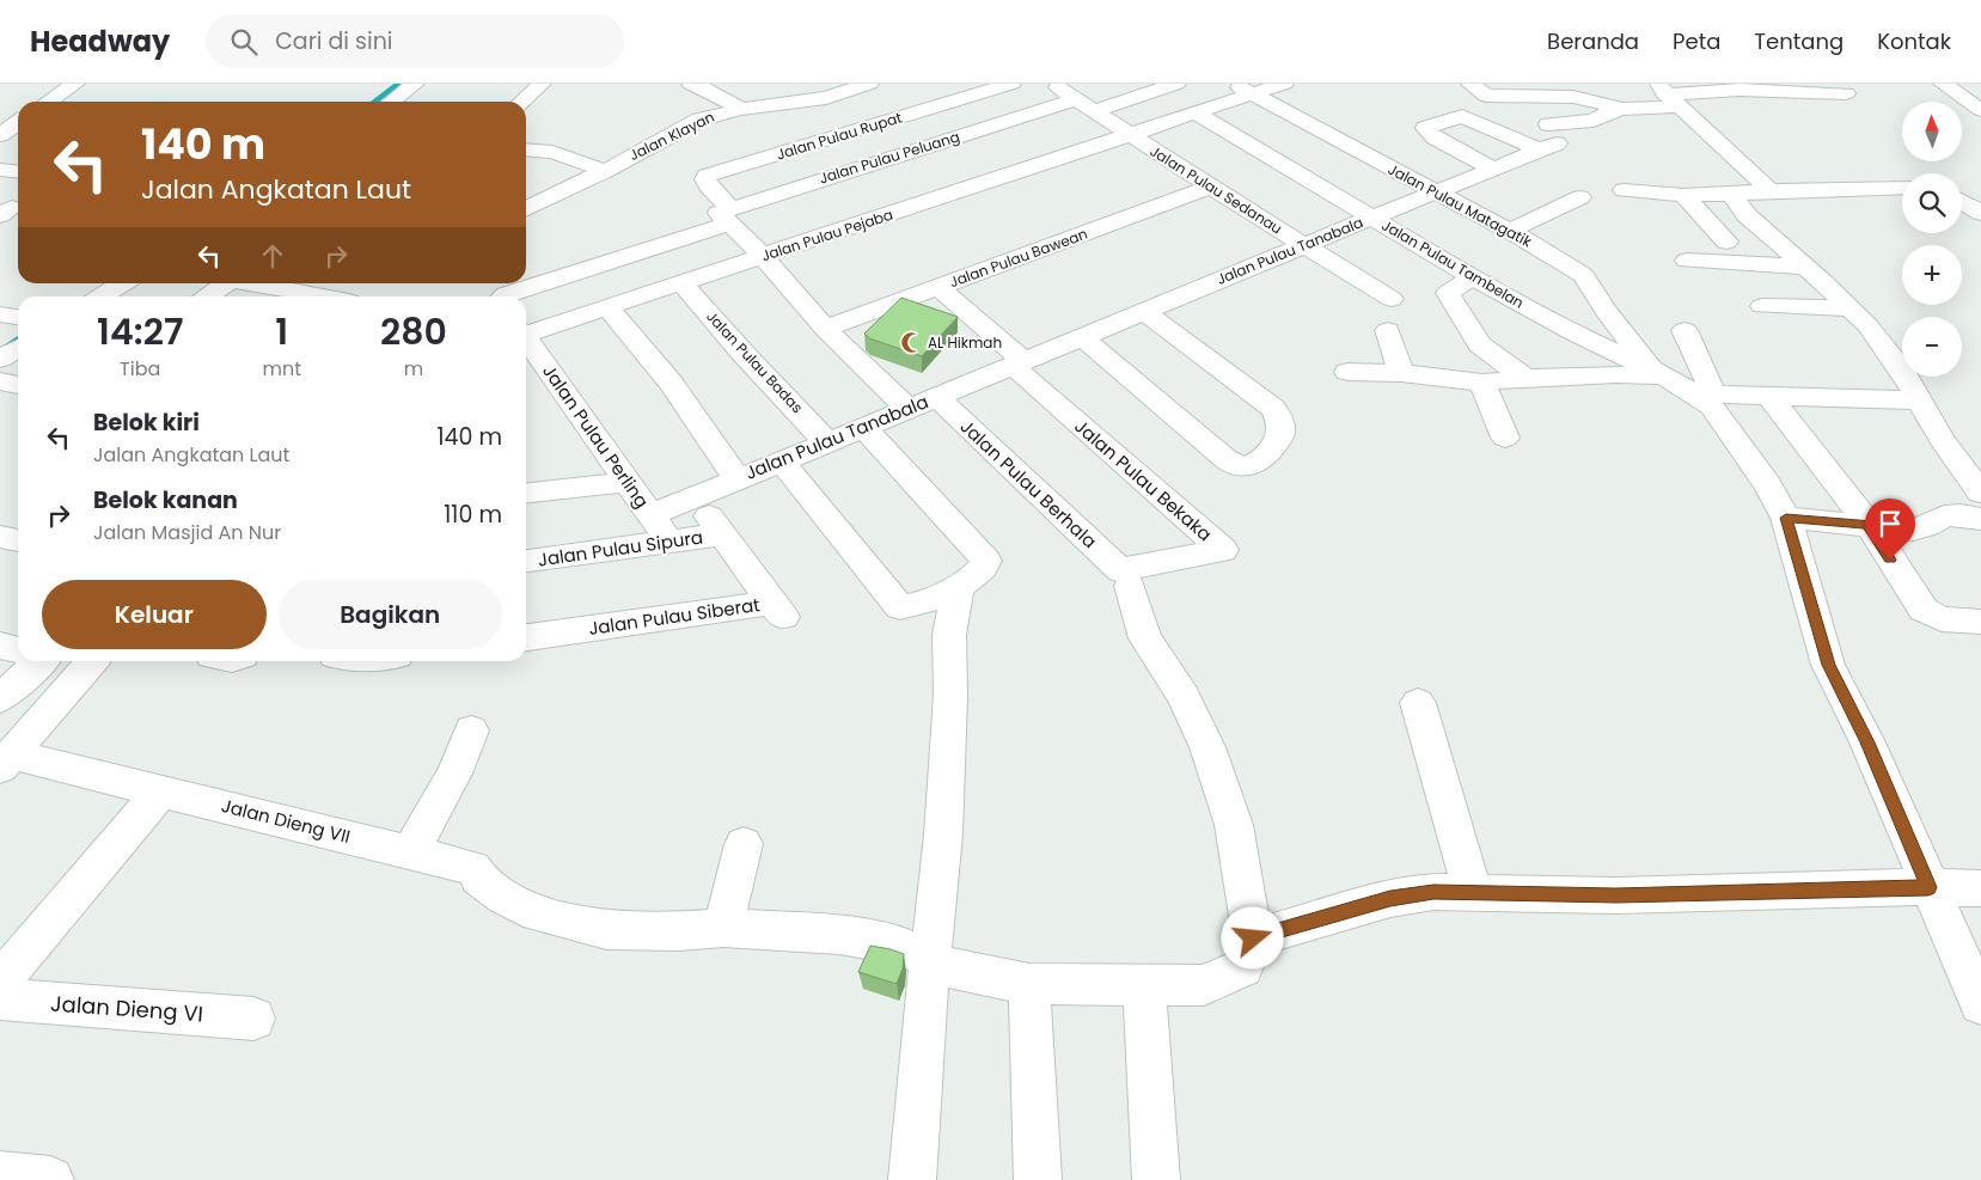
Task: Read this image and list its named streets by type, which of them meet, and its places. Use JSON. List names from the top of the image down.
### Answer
{
  "streets": {
    "street": [
      "Jalan Klayan",
      "Jalan Pulau Rupat",
      "Jalan Pulau Peluang",
      "Jalan Pulau Sedanau",
      "Jalan Pulau Matagatik",
      "Jalan Pulau Pejaba",
      "Jalan Pulau Tanabala",
      "Jalan Pulau Bawean",
      "Jalan Pulau Tambelan",
      "Jalan Pulau Badas",
      "Jalan Pulau Perling",
      "Jalan Pulau Bekaka",
      "Jalan Pulau Berhala",
      "Jalan Pulau Sipura",
      "Jalan Pulau Siberat",
      "Jalan Dieng VII",
      "Jalan Dieng VI"
    ]
  },
  "crossings": [
    ["Jalan Pulau Rupat", "Jalan Pulau Peluang"],
    ["Jalan Pulau Peluang", "Jalan Pulau Sedanau"],
    ["Jalan Pulau Sedanau", "Jalan Pulau Pejaba"],
    ["Jalan Pulau Sedanau", "Jalan Pulau Tanabala"],
    ["Jalan Pulau Sedanau", "Jalan Pulau Bawean"],
    ["Jalan Pulau Matagatik", "Jalan Pulau Pejaba"],
    ["Jalan Pulau Matagatik", "Jalan Pulau Tanabala"],
    ["Jalan Pulau Matagatik", "Jalan Pulau Tambelan"],
    ["Jalan Pulau Pejaba", "Jalan Pulau Tambelan"],
    ["Jalan Pulau Pejaba", "Jalan Pulau Badas"],
    ["Jalan Pulau Tanabala", "Jalan Pulau Tambelan"],
    ["Jalan Pulau Tanabala", "Jalan Pulau Badas"],
    ["Jalan Pulau Tanabala", "Jalan Pulau Perling"],
    ["Jalan Pulau Tanabala", "Jalan Pulau Bekaka"],
    ["Jalan Pulau Tanabala", "Jalan Pulau Berhala"],
    ["Jalan Pulau Tanabala", "Jalan Pulau Siberat"],
    ["Jalan Pulau Perling", "Jalan Pulau Sipura"],
    ["Jalan Pulau Bekaka", "Jalan Pulau Berhala"],
    ["Jalan Pulau Sipura", "Jalan Pulau Siberat"]
  ],
  "places": {
    "mosque": ["AL Hikmah"]
  },
  "north": "top",
  "page": {
    "header": "Headway",
    "search": "Cari di sini",
    "nav": [
      "Beranda",
      "Peta",
      "Tentang",
      "Kontak"
    ],
    "map_buttons": ["+", "−"],
    "turn": ["140 m", "Jalan Angkatan Laut"],
    "eta": [
      "14:27",
      "Tiba",
      "1",
      "mnt",
      "280",
      "m"
    ],
    "list": [
      {
        "name": "Belok kiri",
        "note": "Jalan Angkatan Laut",
        "value": "140 m"
      },
      {
        "name": "Belok kanan",
        "note": "Jalan Masjid An Nur",
        "value": "110 m"
      }
    ],
    "buttons": ["Keluar", "Bagikan"]
  }
}
